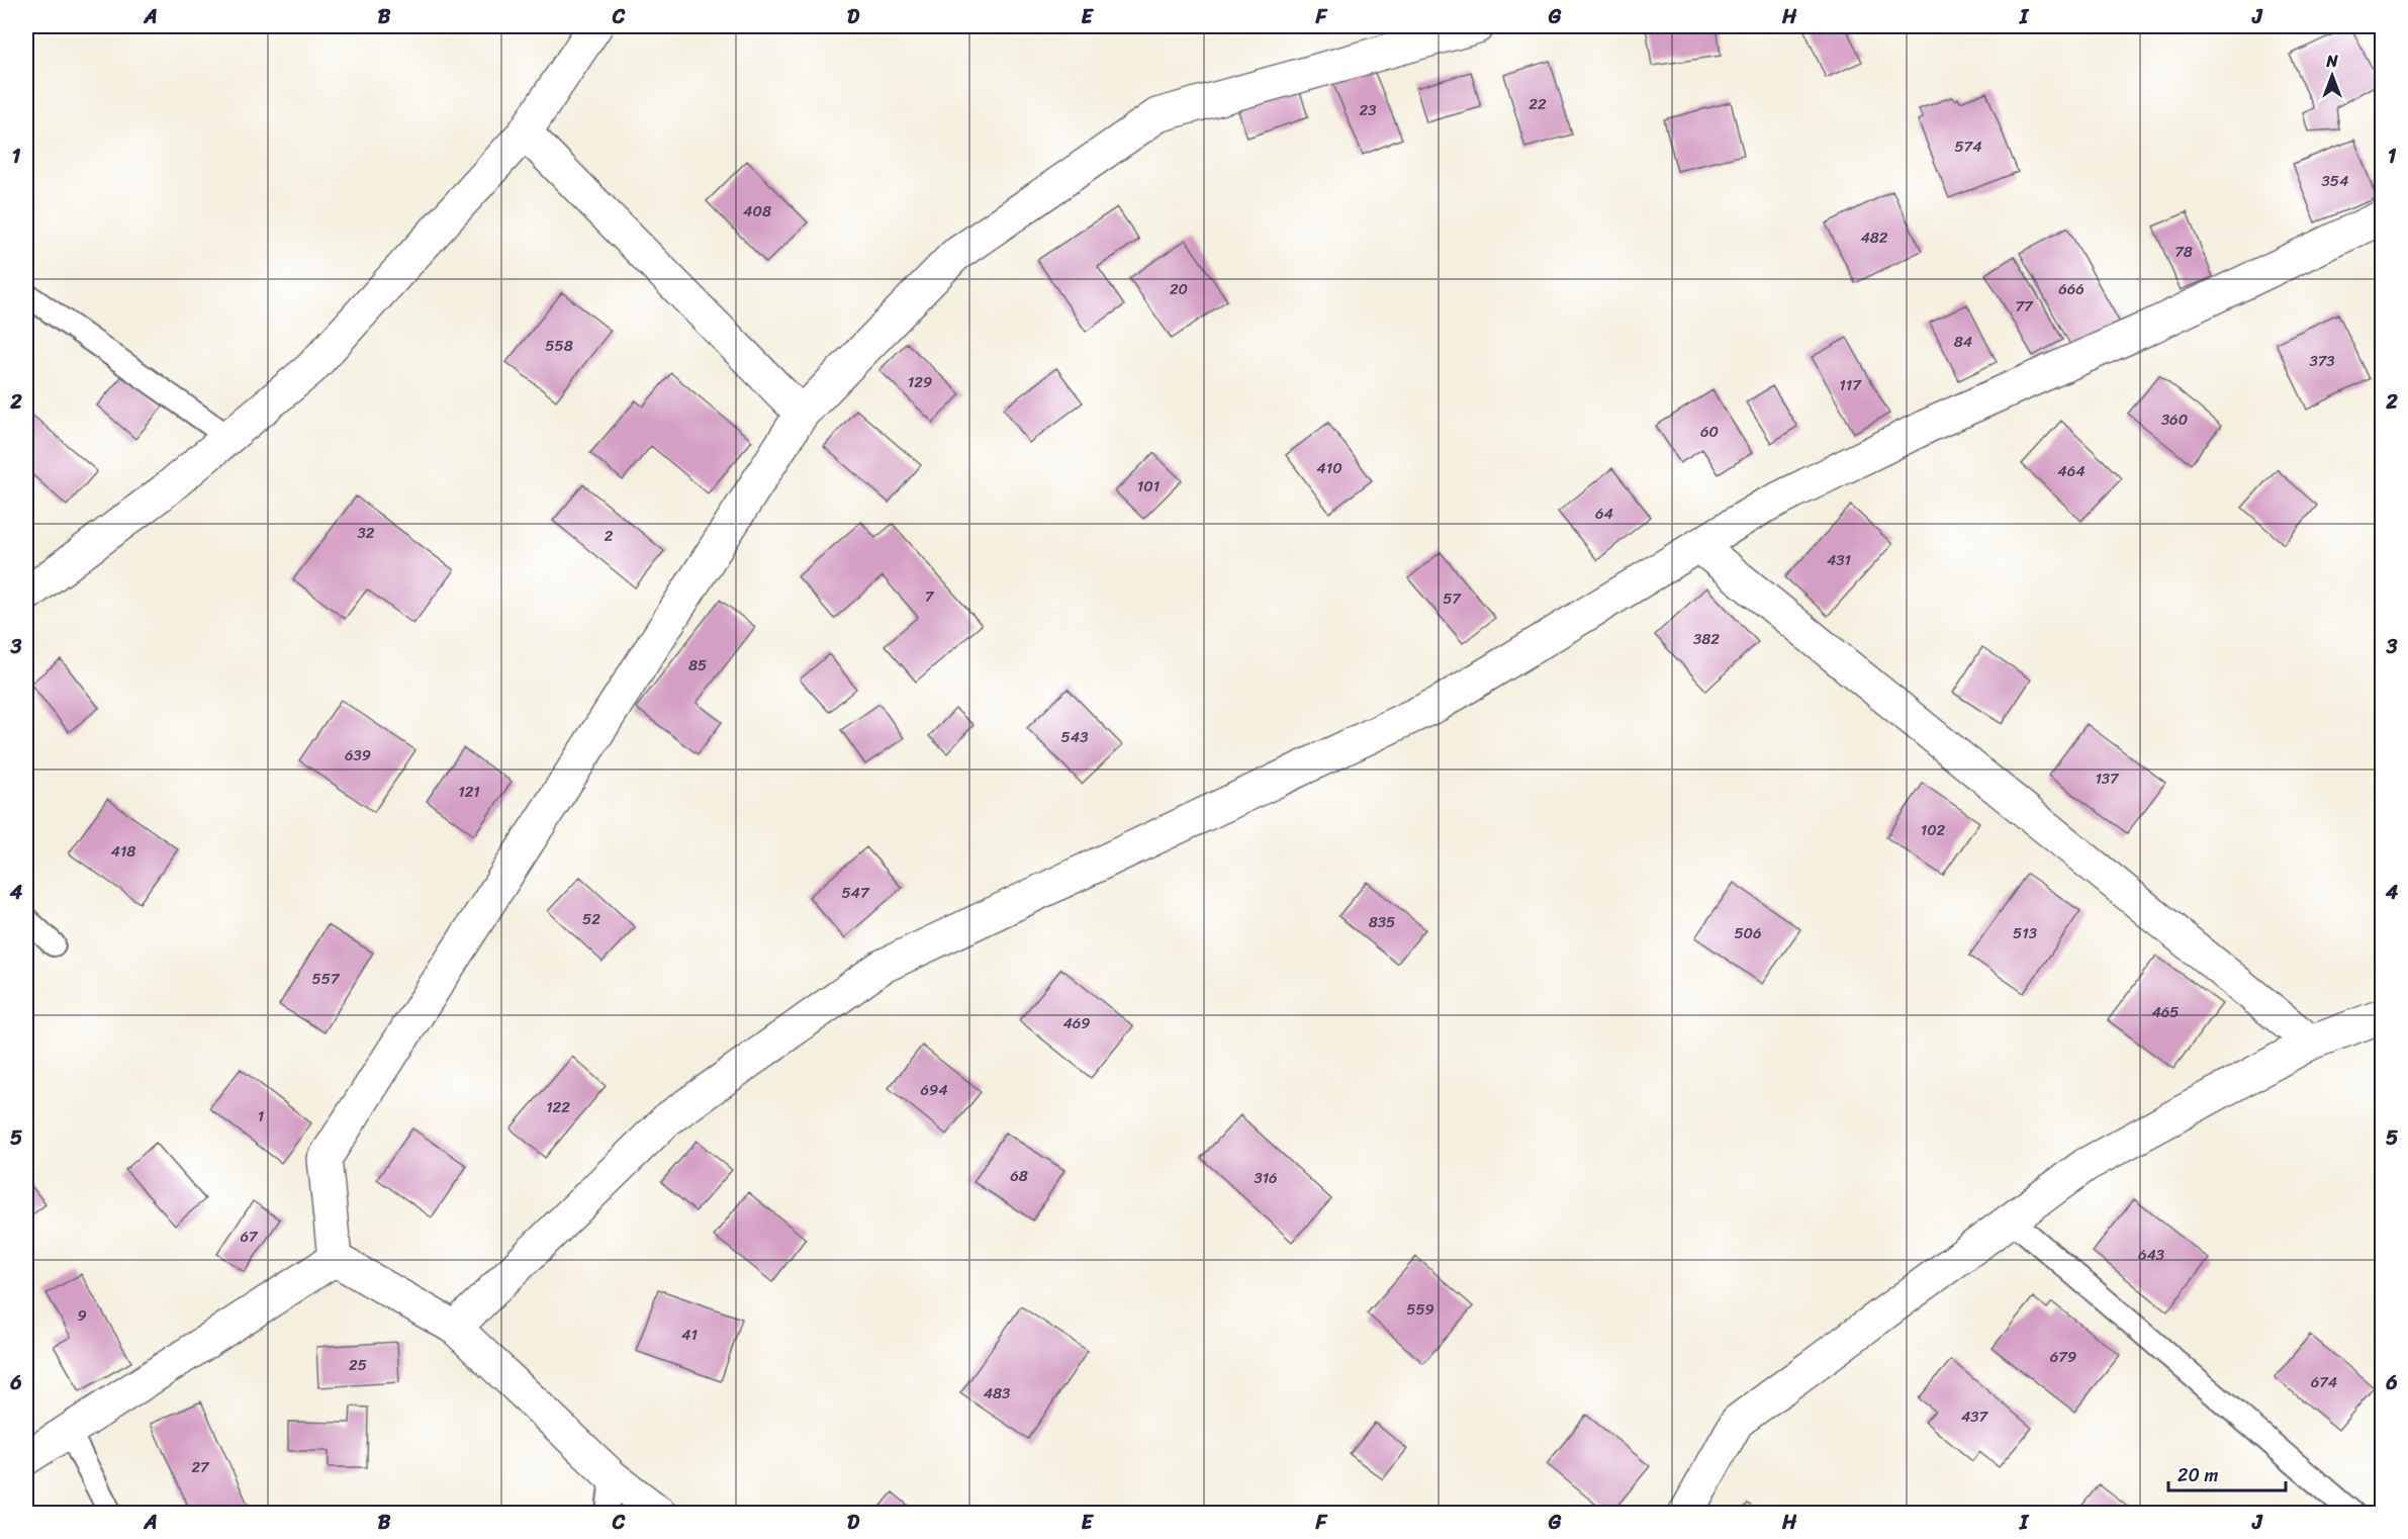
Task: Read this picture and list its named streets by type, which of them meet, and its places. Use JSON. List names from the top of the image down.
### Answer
{
  "house_numbers": [
    "22",
    "23",
    "574",
    "354",
    "408",
    "482",
    "78",
    "20",
    "666",
    "77",
    "84",
    "558",
    "373",
    "129",
    "117",
    "360",
    "60",
    "410",
    "464",
    "101",
    "64",
    "32",
    "2",
    "431",
    "7",
    "57",
    "382",
    "85",
    "543",
    "639",
    "137",
    "121",
    "102",
    "418",
    "547",
    "52",
    "835",
    "506",
    "513",
    "557",
    "465",
    "469",
    "694",
    "122",
    "1",
    "68",
    "316",
    "67",
    "643",
    "559",
    "9",
    "41",
    "679",
    "25",
    "674",
    "483",
    "437",
    "27"
  ],
  "scale_bar": "20 m",
  "north": "top",
  "grid": {
    "columns": [
      "A",
      "B",
      "C",
      "D",
      "E",
      "F",
      "G",
      "H",
      "I",
      "J"
    ],
    "rows": [
      "1",
      "2",
      "3",
      "4",
      "5",
      "6"
    ]
  }
}
